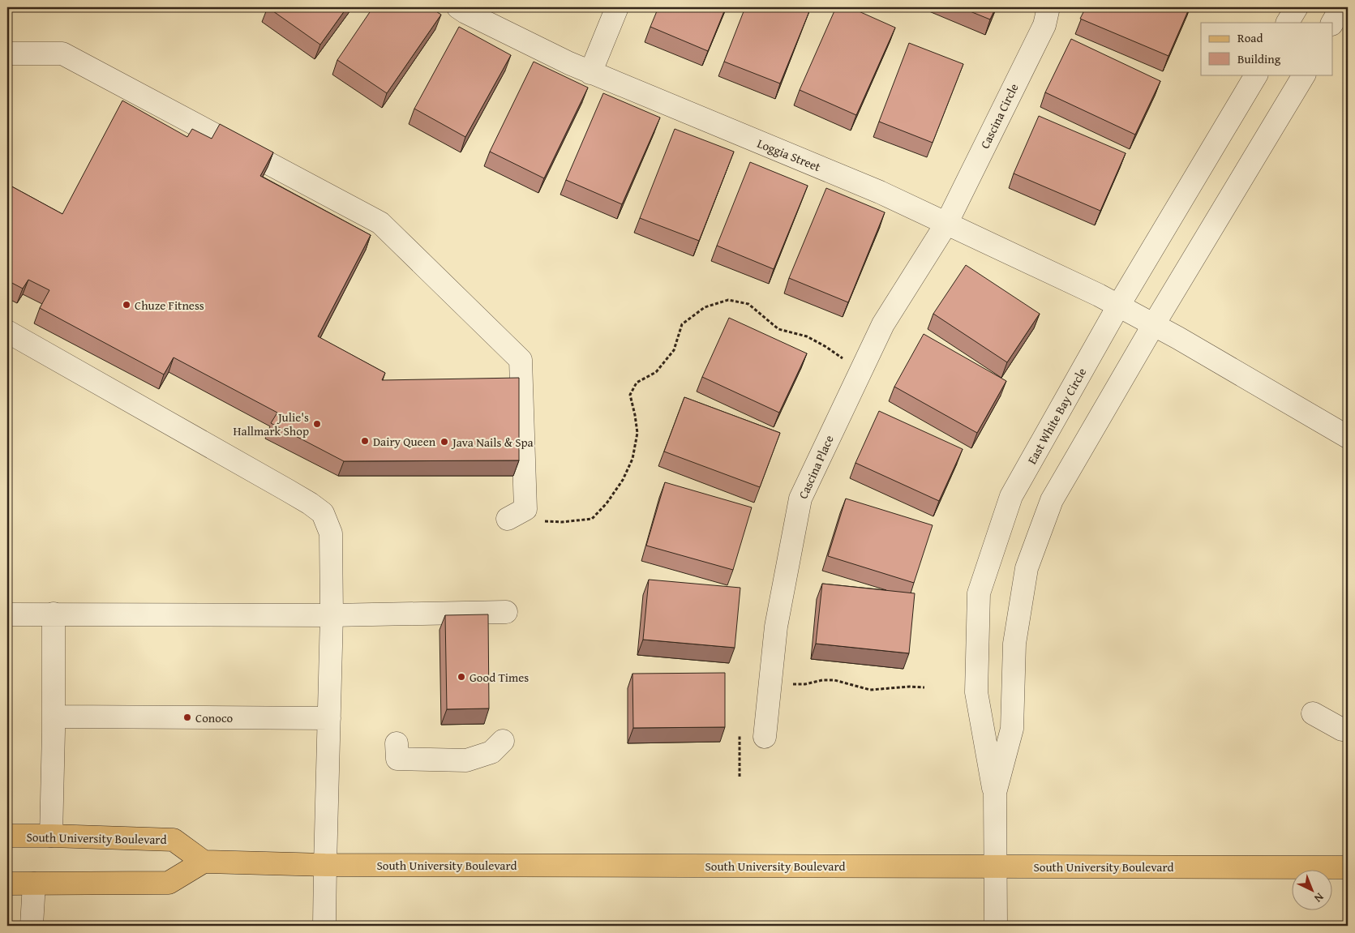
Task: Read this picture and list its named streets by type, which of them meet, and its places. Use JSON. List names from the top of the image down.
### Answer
{
  "streets": {
    "main road": ["South University Boulevard"],
    "street": [
      "Cascina Circle",
      "Loggia Street",
      "East White Bay Circle",
      "Cascina Place"
    ]
  },
  "crossings": [
    ["Cascina Circle", "Loggia Street"],
    ["Cascina Circle", "Cascina Place"],
    ["Loggia Street", "East White Bay Circle"],
    ["Loggia Street", "Cascina Place"]
  ],
  "places": [
    "Chuze Fitness",
    "Julie's Hallmark Shop",
    "Dairy Queen",
    "Java Nails & Spa",
    "Good Times",
    "Conoco"
  ],
  "legend": ["Road", "Building"],
  "north": "bottom right"
}
